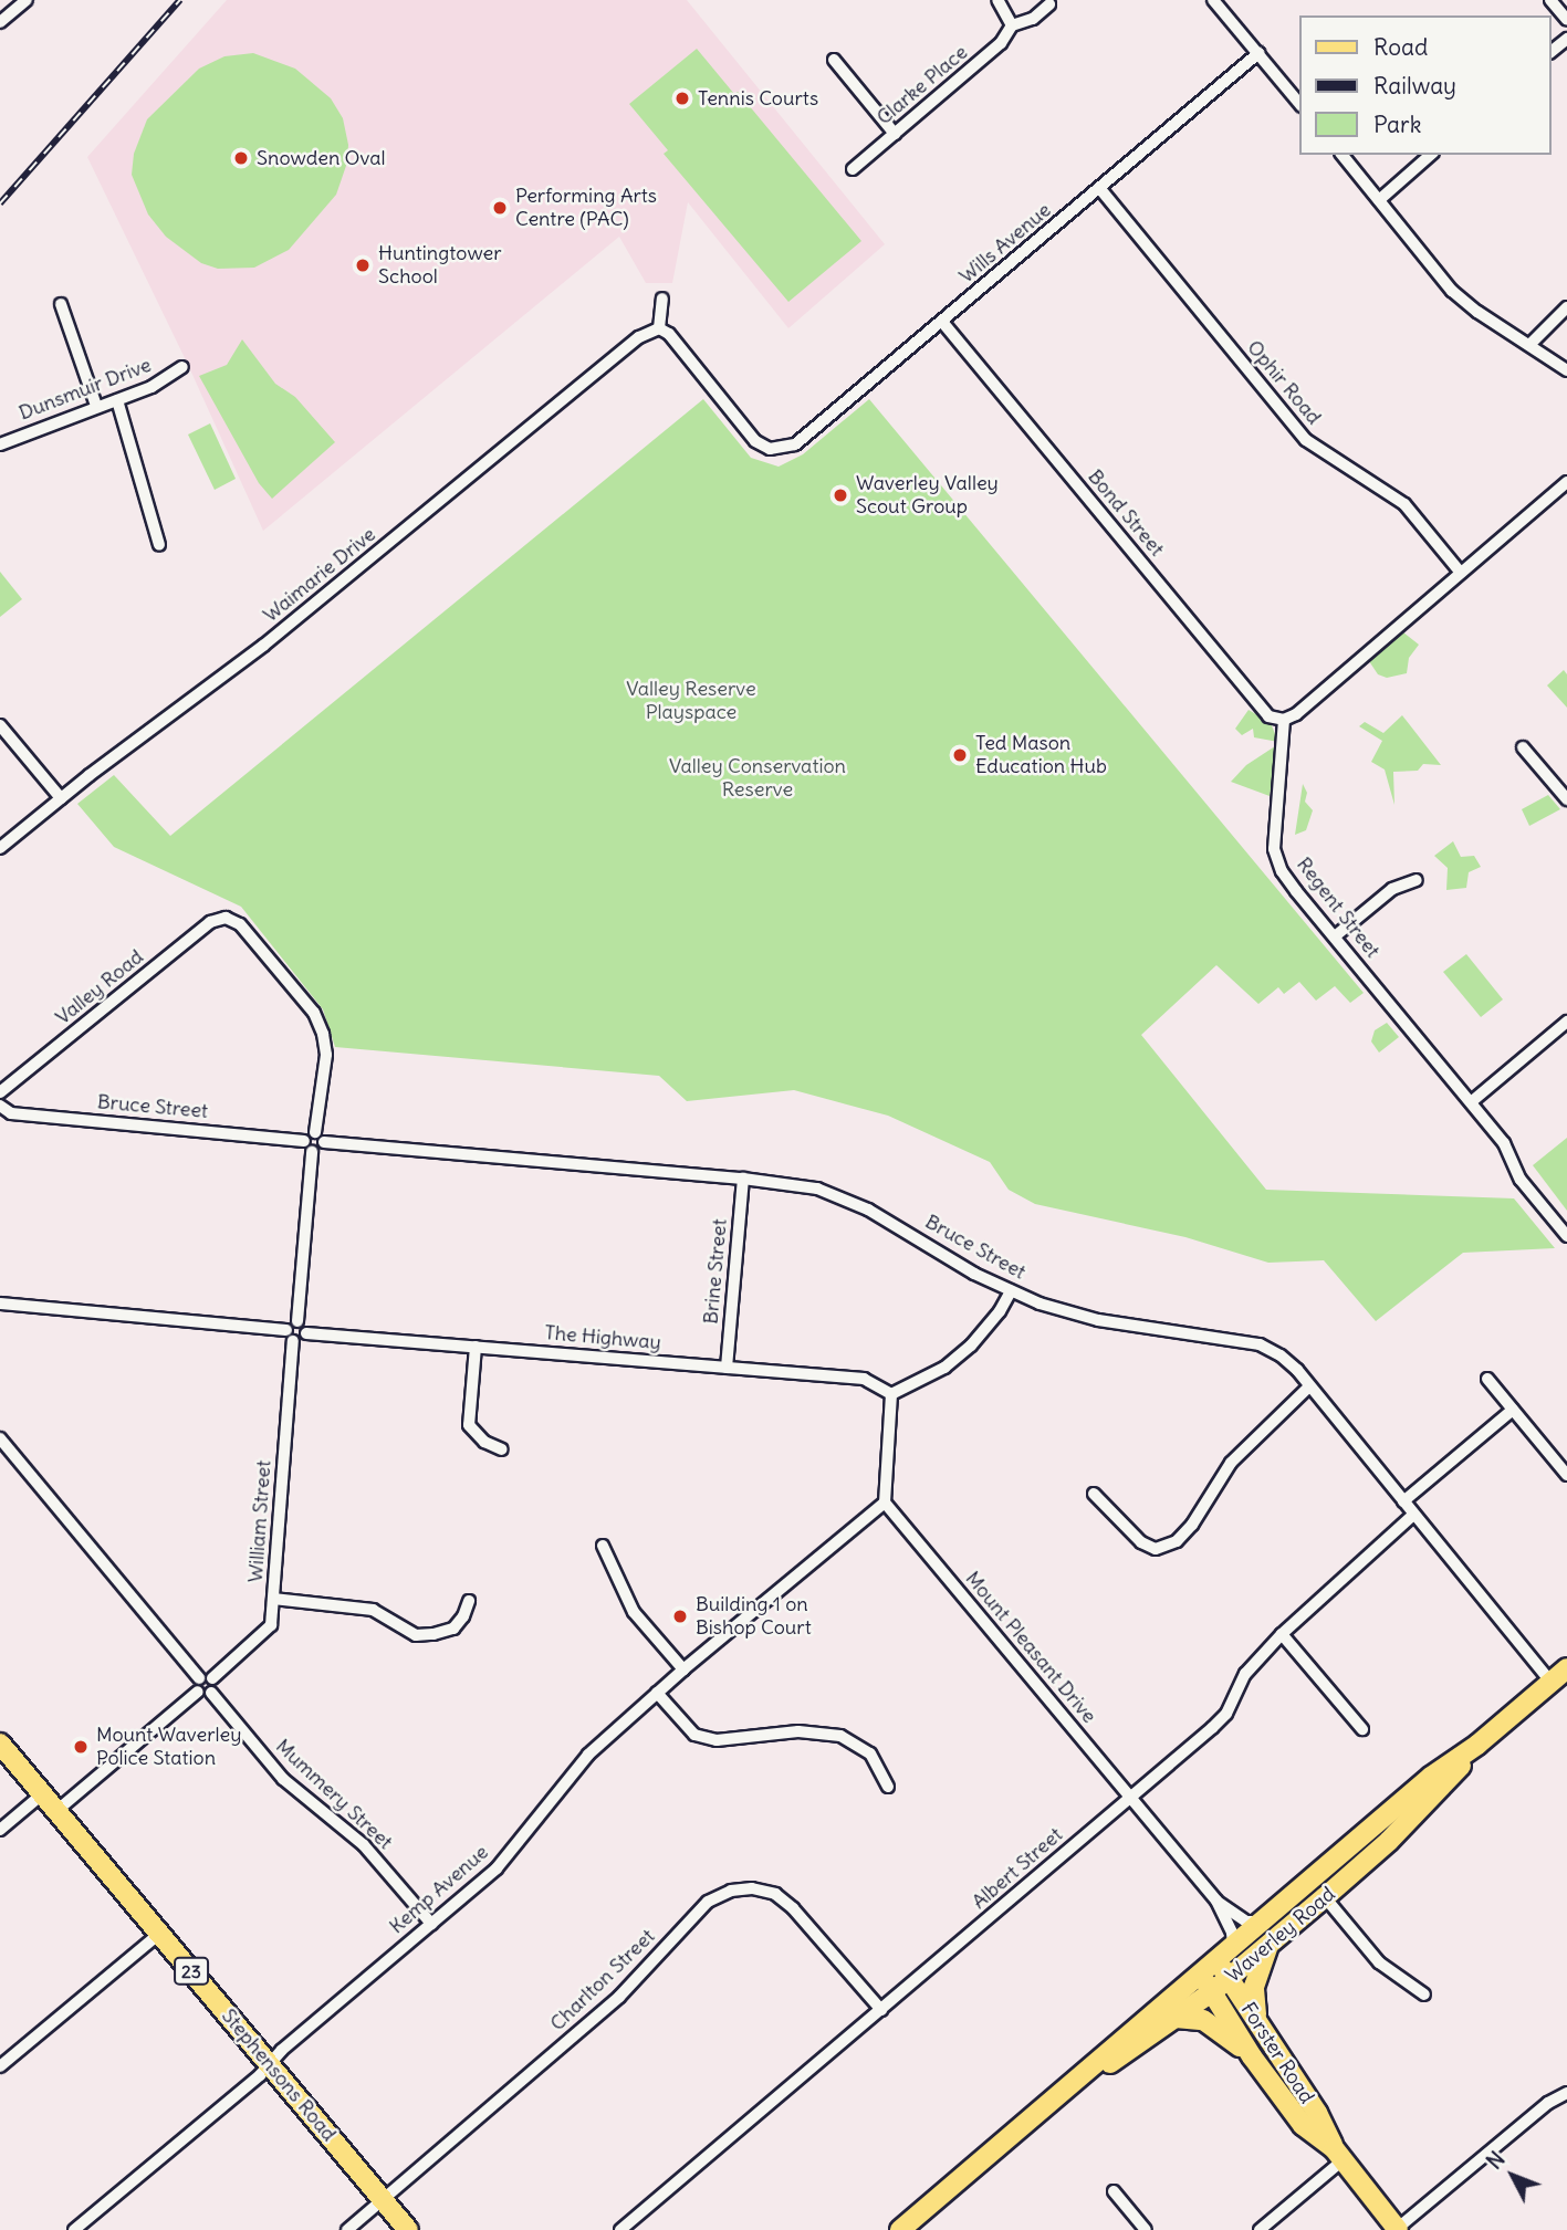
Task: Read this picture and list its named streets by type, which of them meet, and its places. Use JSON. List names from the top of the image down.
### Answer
{
  "streets": {
    "main road": [
      "Waverley Road",
      "23",
      "Forster Road",
      "Stephensons Road"
    ],
    "street": [
      "Clarke Place",
      "Wills Avenue",
      "Ophir Road",
      "Dunsmuir Drive",
      "Bond Street",
      "Waimarie Drive",
      "Regent Street",
      "Valley Road",
      "Bruce Street",
      "Brine Street",
      "The Highway",
      "William Street",
      "Mount Pleasant Drive",
      "Mummery Street",
      "Albert Street",
      "Kemp Avenue",
      "Charlton Street"
    ]
  },
  "crossings": [
    ["Wills Avenue", "Ophir Road"],
    ["Wills Avenue", "Bond Street"],
    ["Wills Avenue", "Waimarie Drive"],
    ["Bond Street", "Regent Street"],
    ["Valley Road", "Bruce Street"],
    ["Bruce Street", "Brine Street"],
    ["Bruce Street", "Albert Street"],
    ["Bruce Street", "Waverley Road"],
    ["Brine Street", "The Highway"],
    ["The Highway", "William Street"],
    ["William Street", "Mummery Street"],
    ["Mount Pleasant Drive", "Albert Street"],
    ["Mount Pleasant Drive", "Kemp Avenue"],
    ["Mount Pleasant Drive", "Waverley Road"],
    ["Mummery Street", "Kemp Avenue"],
    ["Albert Street", "Charlton Street"],
    ["Kemp Avenue", "Stephensons Road"],
    ["Waverley Road", "Forster Road"],
    ["Charlton Street", "Stephensons Road"]
  ],
  "parks": ["Valley Reserve Playspace", "Valley Conservation Reserve"],
  "places": [
    "Tennis Courts",
    "Snowden Oval",
    "Performing Arts Centre (PAC)",
    "Huntingtower School",
    "Waverley Valley Scout Group",
    "Ted Mason Education Hub",
    "Building 1 on Bishop Court",
    "Mount Waverley Police Station"
  ],
  "legend": ["Road", "Railway", "Park"],
  "north": "top left"
}
